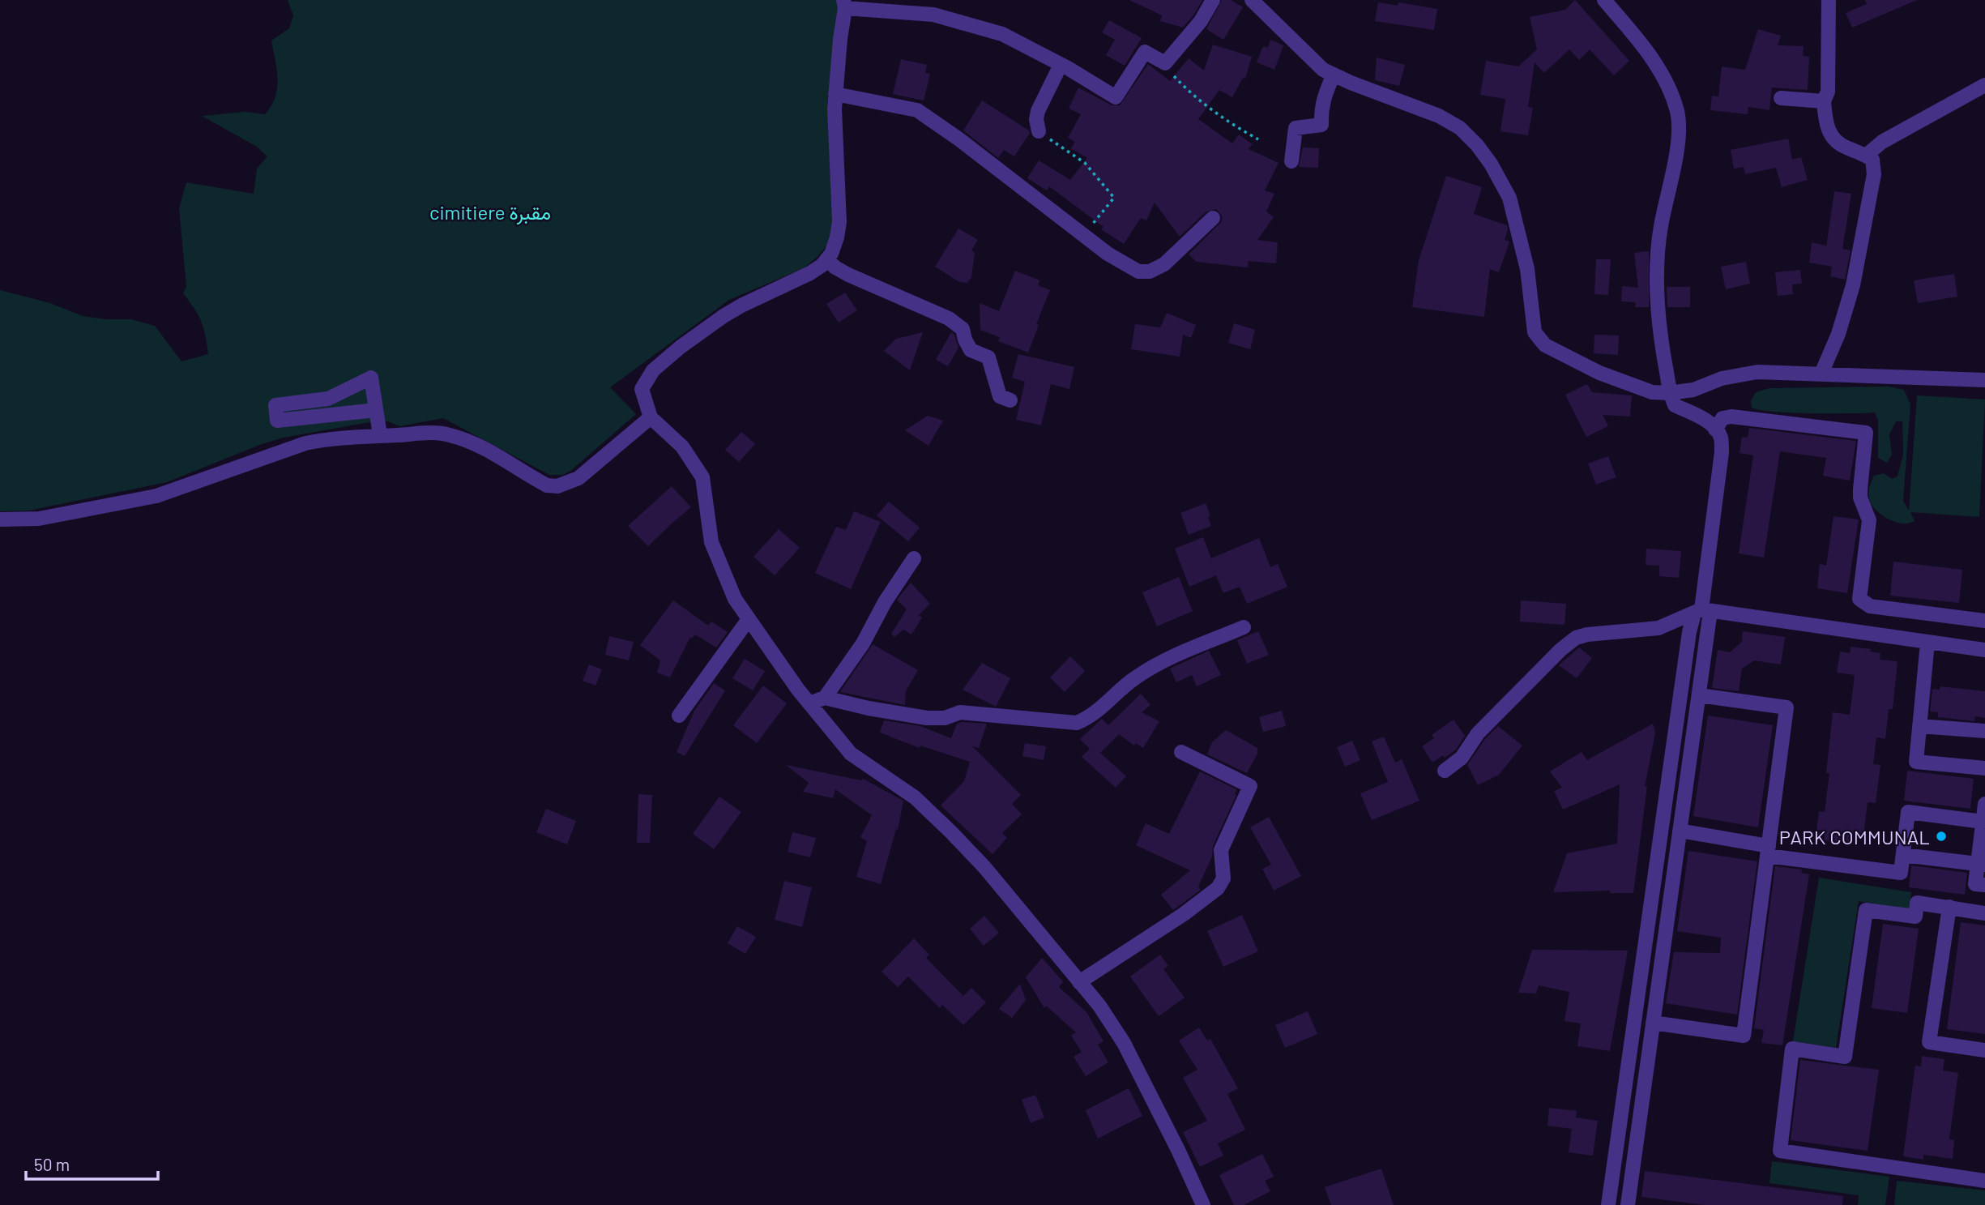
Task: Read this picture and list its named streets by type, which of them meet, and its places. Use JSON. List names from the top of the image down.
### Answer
{
  "parks": ["cimitiere مقبرة"],
  "places": ["PARK COMMUNAL"],
  "scale_bar": "50 m"
}
